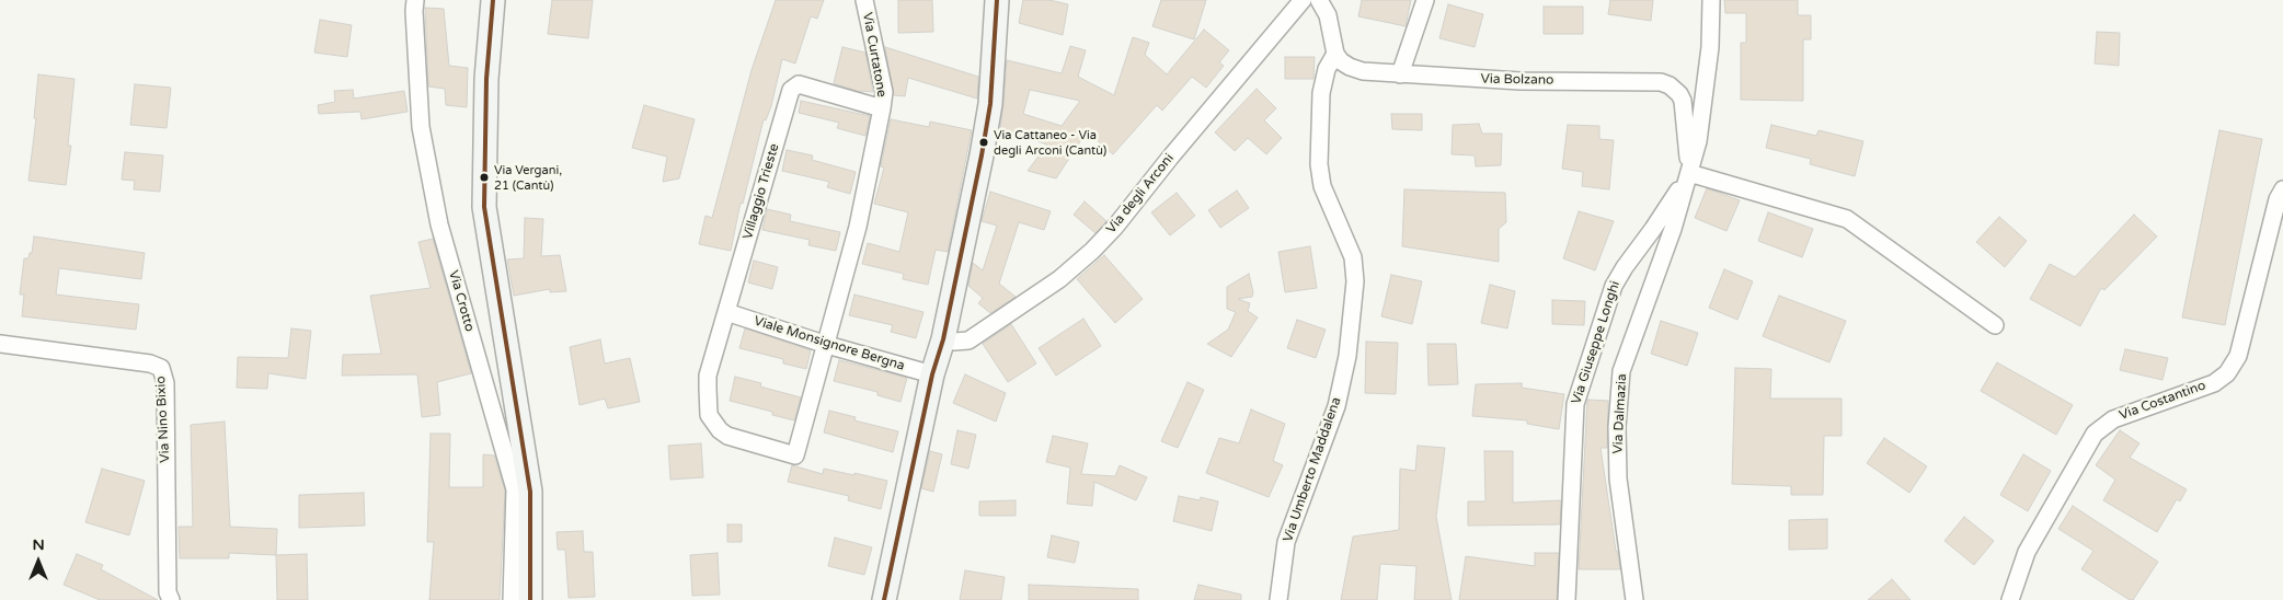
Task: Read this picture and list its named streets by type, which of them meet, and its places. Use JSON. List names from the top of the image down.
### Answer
{
  "streets": {
    "street": [
      "Via Curtatone",
      "Via Bolzano",
      "Villaggio Trieste",
      "Via degli Arconi",
      "Via Crotto",
      "Via Giuseppe Longhi",
      "Viale Monsignore Bergna",
      "Via Costantino",
      "Via Dalmazia",
      "Via Nino Bixio",
      "Via Umberto Maddalena"
    ]
  },
  "crossings": [
    ["Via Curtatone", "Villaggio Trieste"],
    ["Via Bolzano", "Via Giuseppe Longhi"],
    ["Via Bolzano", "Via Dalmazia"],
    ["Via Bolzano", "Via Umberto Maddalena"],
    ["Villaggio Trieste", "Viale Monsignore Bergna"],
    ["Via Giuseppe Longhi", "Via Dalmazia"]
  ],
  "places": ["Via Cattaneo - Via degli Arconi (Cantù)", "Via Vergani, 21 (Cantù)"],
  "north": "top"
}
